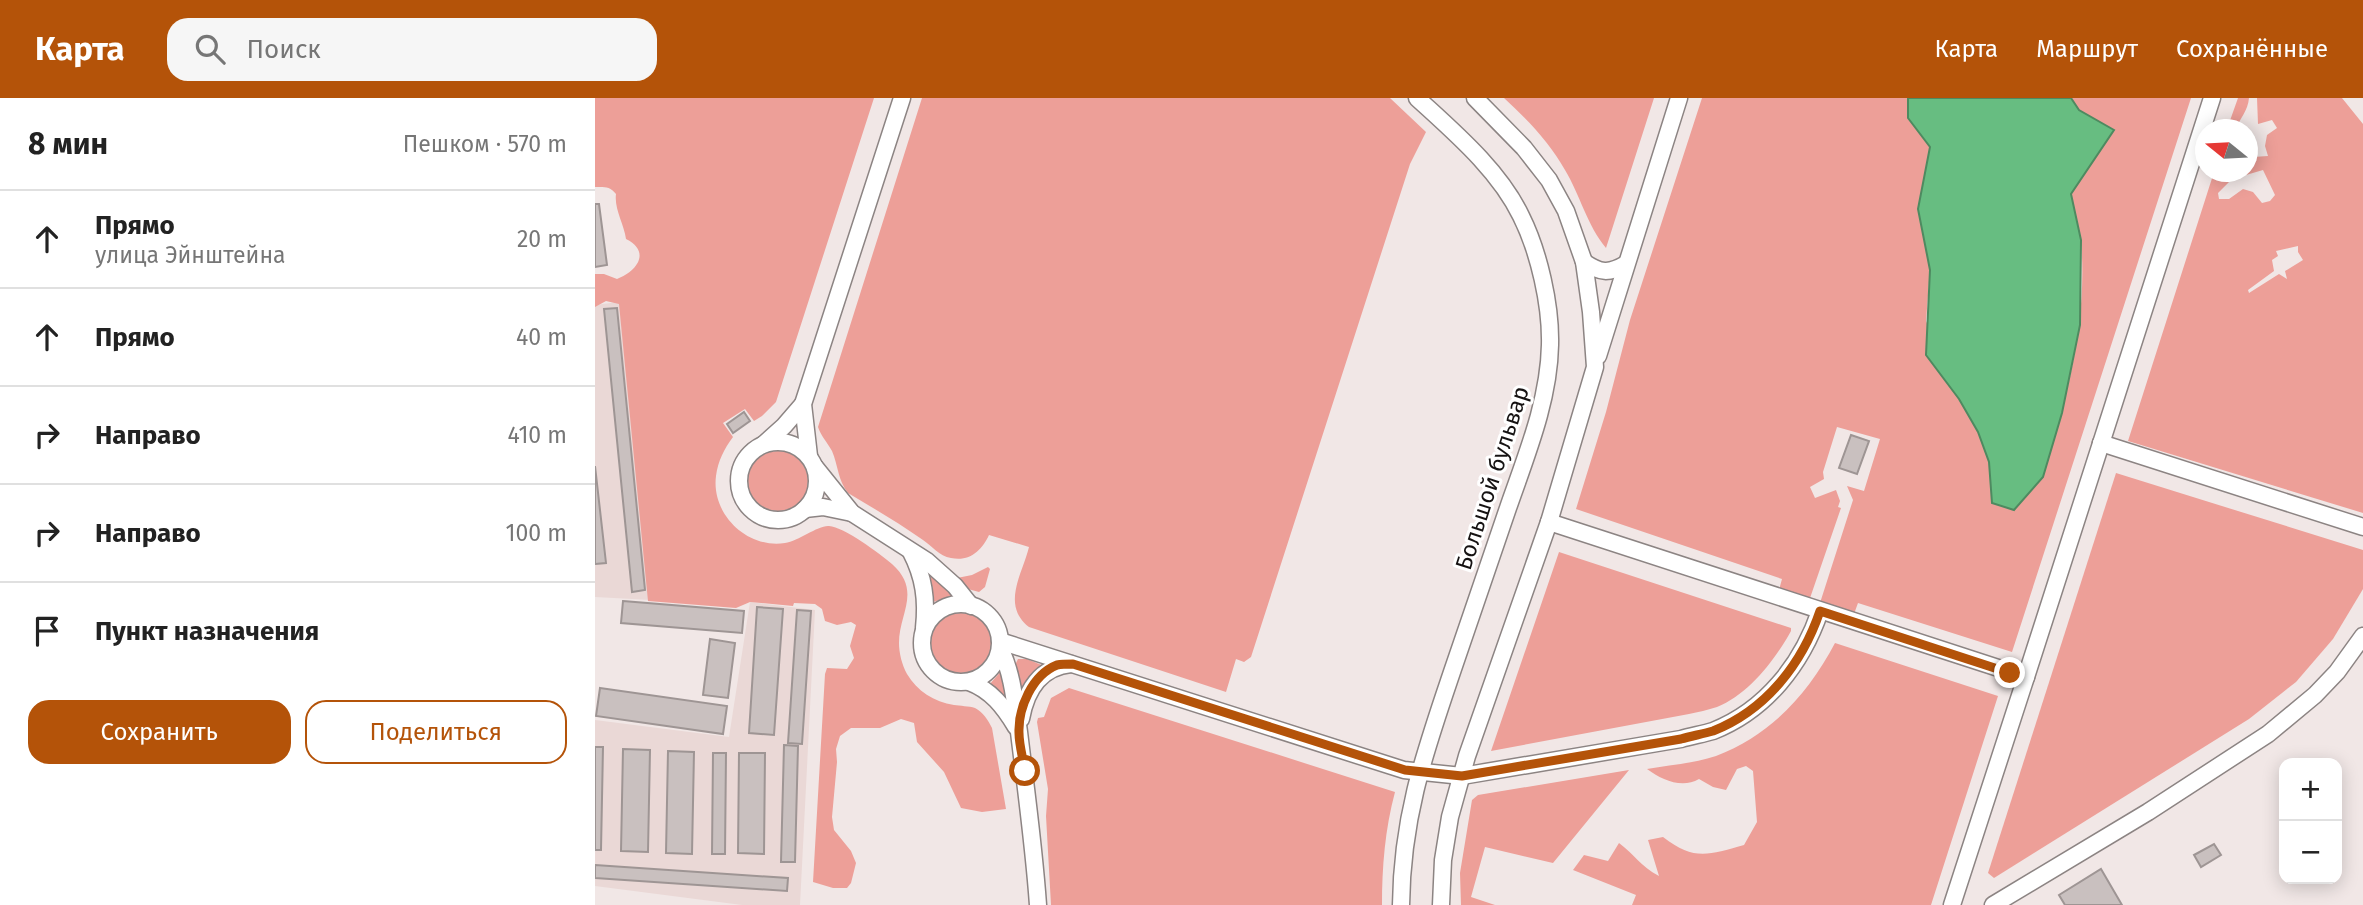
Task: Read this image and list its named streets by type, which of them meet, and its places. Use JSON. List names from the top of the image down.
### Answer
{
  "streets": {
    "street": ["Большой бульвар"]
  },
  "north": "left",
  "page": {
    "header": "Карта",
    "search": "Поиск",
    "nav": ["Карта", "Маршрут", "Сохранённые"],
    "heading": ["8 мин", "Пешком · 570 m"],
    "list": [
      ["Прямо", "улица Эйнштейна", "20 m"],
      ["Прямо", "40 m"],
      ["Направо", "410 m"],
      ["Направо", "100 m"],
      "Пункт назначения"
    ],
    "buttons": ["Сохранить", "Поделиться"],
    "map_buttons": ["+", "−"]
  }
}
